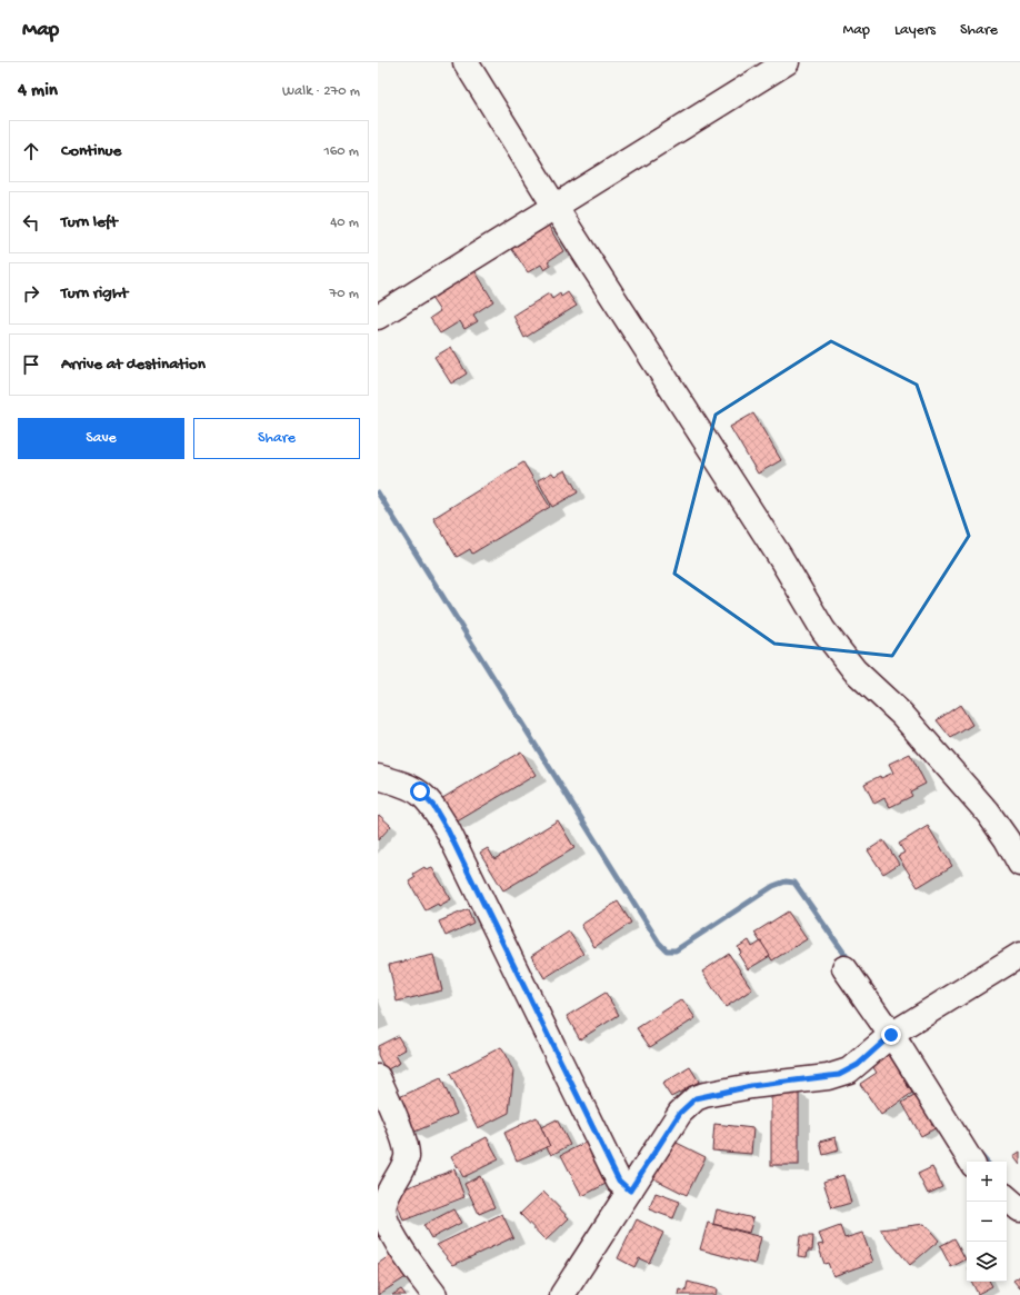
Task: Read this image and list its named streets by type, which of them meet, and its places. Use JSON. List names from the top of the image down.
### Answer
{
  "page": {
    "header": "Map",
    "nav": ["Map", "Layers", "Share"],
    "heading": ["4 min", "Walk · 270 m"],
    "list": [
      ["Continue", "160 m"],
      ["Turn left", "40 m"],
      ["Turn right", "70 m"],
      "Arrive at destination"
    ],
    "buttons": ["Save", "Share"],
    "map_buttons": ["+", "−"]
  }
}
